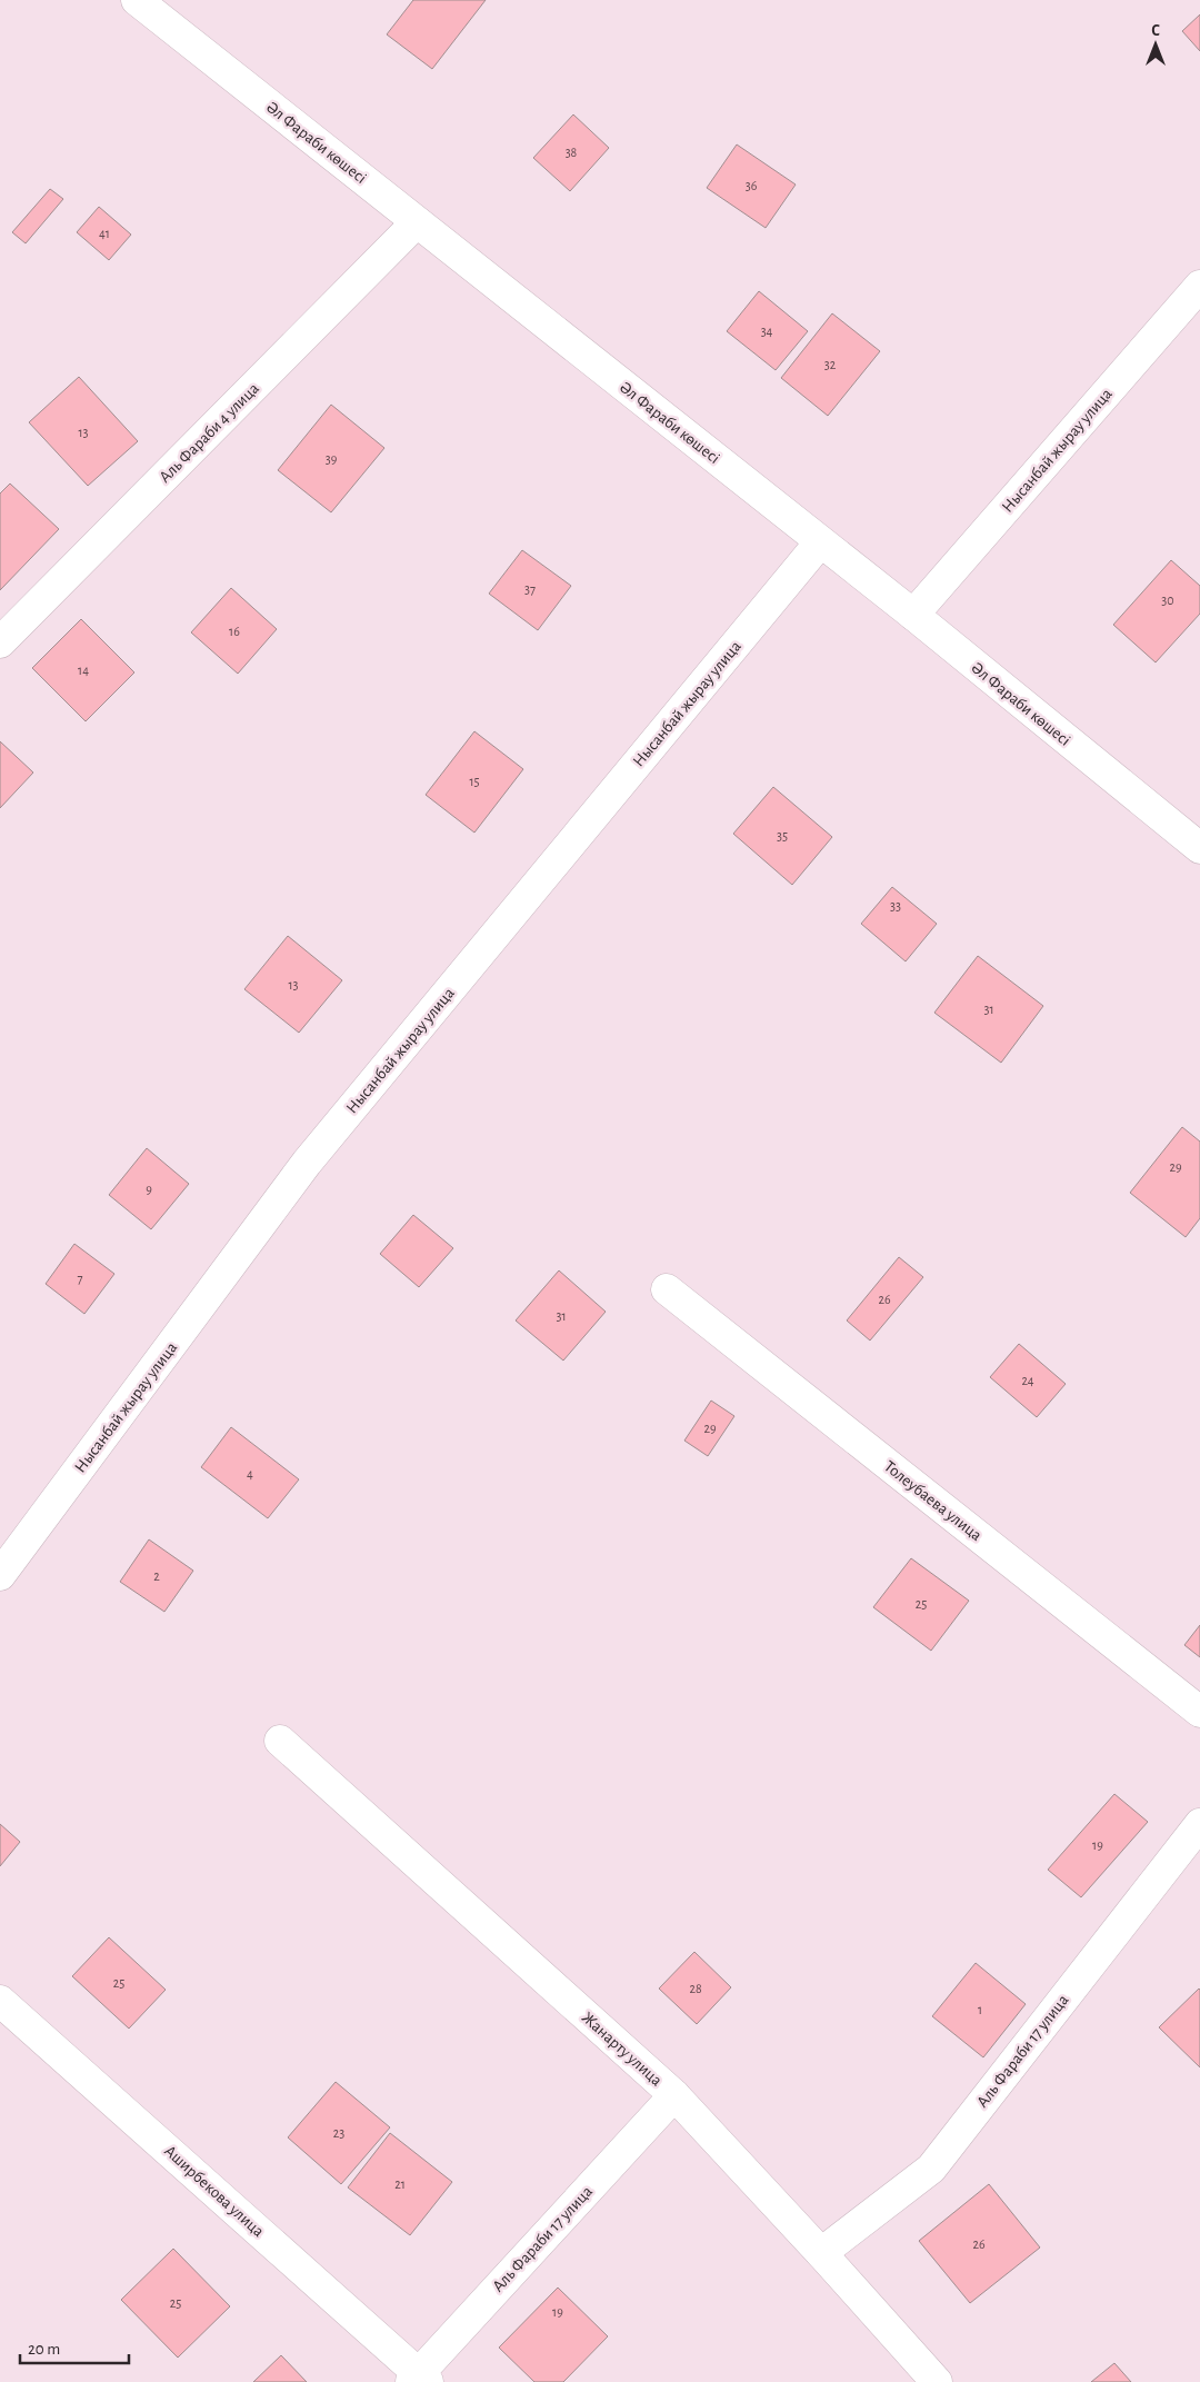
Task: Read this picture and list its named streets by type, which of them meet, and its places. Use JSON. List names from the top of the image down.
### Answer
{
  "streets": {
    "street": [
      "Әл Фараби көшесі",
      "Аль Фараби 4 улица",
      "Нысанбай жырау улица",
      "Толеубаева улица",
      "Жанарту улица",
      "Аль Фараби 17 улица",
      "Аширбекова улица"
    ]
  },
  "crossings": [
    ["Әл Фараби көшесі", "Аль Фараби 4 улица"],
    ["Әл Фараби көшесі", "Нысанбай жырау улица"],
    ["Жанарту улица", "Аль Фараби 17 улица"],
    ["Аль Фараби 17 улица", "Аширбекова улица"]
  ],
  "house_numbers": [
    "38",
    "36",
    "41",
    "34",
    "32",
    "13",
    "39",
    "37",
    "30",
    "16",
    "14",
    "15",
    "35",
    "33",
    "13",
    "31",
    "29",
    "9",
    "7",
    "26",
    "31",
    "24",
    "29",
    "4",
    "2",
    "25",
    "19",
    "25",
    "28",
    "1",
    "23",
    "21",
    "26",
    "25",
    "19"
  ],
  "scale_bar": "20 m",
  "north": "top"
}
